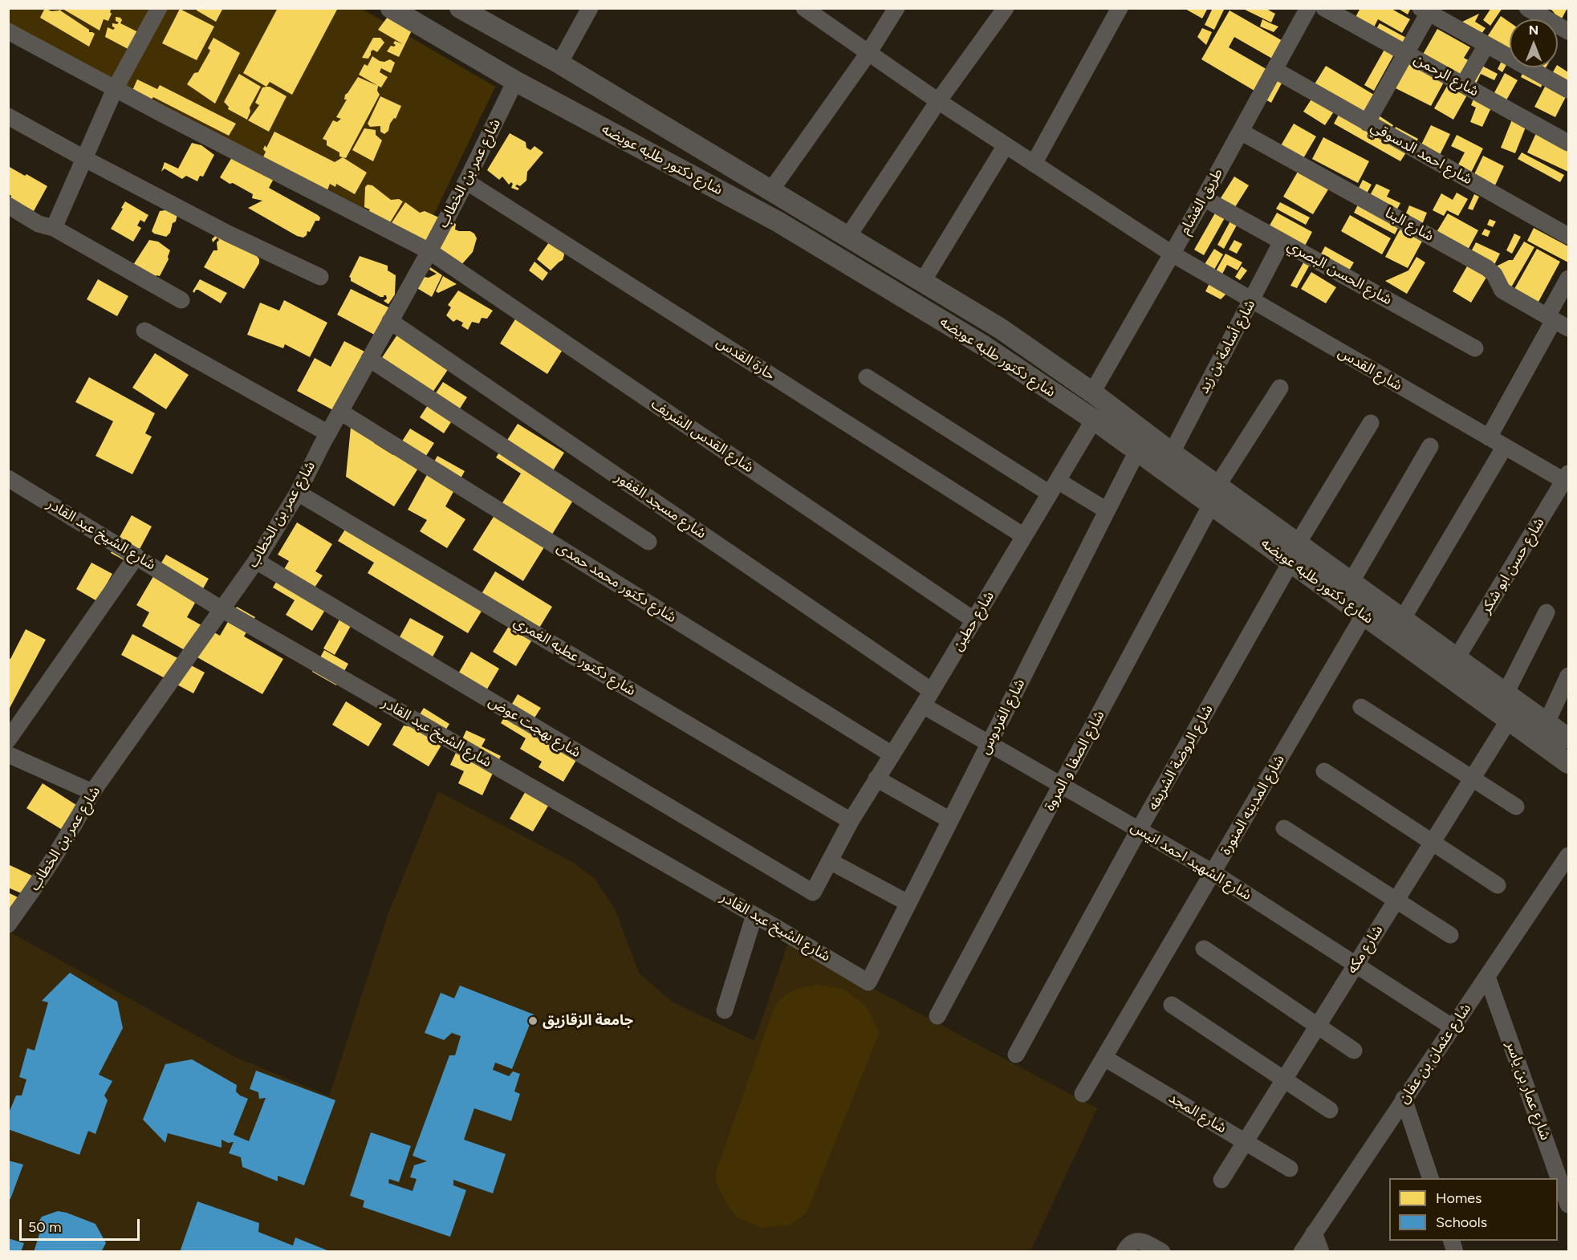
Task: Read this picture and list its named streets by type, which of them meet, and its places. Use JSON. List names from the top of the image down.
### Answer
{
  "streets": {
    "street": [
      "شارع الرحمن",
      "شارع احمد الدسوقي",
      "شارع دكتور طلبه عويضه",
      "شارع عمر بن الخطاب",
      "طريق الغشام",
      "شارع البنا",
      "شارع الحسن البصري",
      "شارع أسامة بن زيد",
      "حارة القدس",
      "شارع القدس",
      "شارع القدس الشريف",
      "شارع مسجد الغفور",
      "شارع الشيخ عبد القادر",
      "شارع حسن ابو شكر",
      "شارع دكتور محمد حمدى",
      "شارع حطين",
      "شارع دكتور عطيه الغمري",
      "شارع الفردوس",
      "شارع بهجت عوض",
      "شارع الروضة الشريفه",
      "شارع الصفا و المروة",
      "شارع المدينه المنورة",
      "شارع الشهيد احمد انيس",
      "شارع مكه",
      "شارع عثمان بن عفان",
      "شارع عمار بن ياسر",
      "شارع المجد"
    ]
  },
  "crossings": [
    ["شارع احمد الدسوقي", "طريق الغشام"],
    ["شارع دكتور طلبه عويضه", "شارع عمر بن الخطاب"],
    ["شارع دكتور طلبه عويضه", "طريق الغشام"],
    ["شارع دكتور طلبه عويضه", "شارع أسامة بن زيد"],
    ["شارع دكتور طلبه عويضه", "شارع حسن ابو شكر"],
    ["شارع دكتور طلبه عويضه", "شارع حطين"],
    ["شارع دكتور طلبه عويضه", "شارع الفردوس"],
    ["شارع دكتور طلبه عويضه", "شارع الروضة الشريفه"],
    ["شارع دكتور طلبه عويضه", "شارع الصفا و المروة"],
    ["شارع دكتور طلبه عويضه", "شارع المدينه المنورة"],
    ["شارع دكتور طلبه عويضه", "شارع مكه"],
    ["شارع عمر بن الخطاب", "حارة القدس"],
    ["شارع عمر بن الخطاب", "شارع القدس الشريف"],
    ["شارع عمر بن الخطاب", "شارع مسجد الغفور"],
    ["شارع عمر بن الخطاب", "شارع الشيخ عبد القادر"],
    ["شارع عمر بن الخطاب", "شارع دكتور محمد حمدى"],
    ["شارع عمر بن الخطاب", "شارع دكتور عطيه الغمري"],
    ["شارع عمر بن الخطاب", "شارع بهجت عوض"],
    ["طريق الغشام", "شارع البنا"],
    ["طريق الغشام", "شارع الحسن البصري"],
    ["طريق الغشام", "شارع القدس"],
    ["شارع الحسن البصري", "شارع أسامة بن زيد"],
    ["شارع أسامة بن زيد", "شارع القدس"],
    ["حارة القدس", "شارع حطين"],
    ["شارع القدس", "شارع حسن ابو شكر"],
    ["شارع القدس الشريف", "شارع حطين"],
    ["شارع مسجد الغفور", "شارع حطين"],
    ["شارع الشيخ عبد القادر", "شارع الفردوس"],
    ["شارع دكتور محمد حمدى", "شارع حطين"],
    ["شارع حطين", "شارع دكتور عطيه الغمري"],
    ["شارع حطين", "شارع بهجت عوض"],
    ["شارع حطين", "شارع الشهيد احمد انيس"],
    ["شارع الفردوس", "شارع الشهيد احمد انيس"],
    ["شارع الروضة الشريفه", "شارع الشهيد احمد انيس"],
    ["شارع الصفا و المروة", "شارع الشهيد احمد انيس"],
    ["شارع المدينه المنورة", "شارع الشهيد احمد انيس"],
    ["شارع المدينه المنورة", "شارع المجد"],
    ["شارع الشهيد احمد انيس", "شارع مكه"],
    ["شارع الشهيد احمد انيس", "شارع عثمان بن عفان"],
    ["شارع مكه", "شارع المجد"],
    ["شارع عثمان بن عفان", "شارع عمار بن ياسر"]
  ],
  "places": ["جامعة الزقازيق"],
  "legend": ["Homes", "Schools"],
  "scale_bar": "50 m",
  "north": "top"
}
